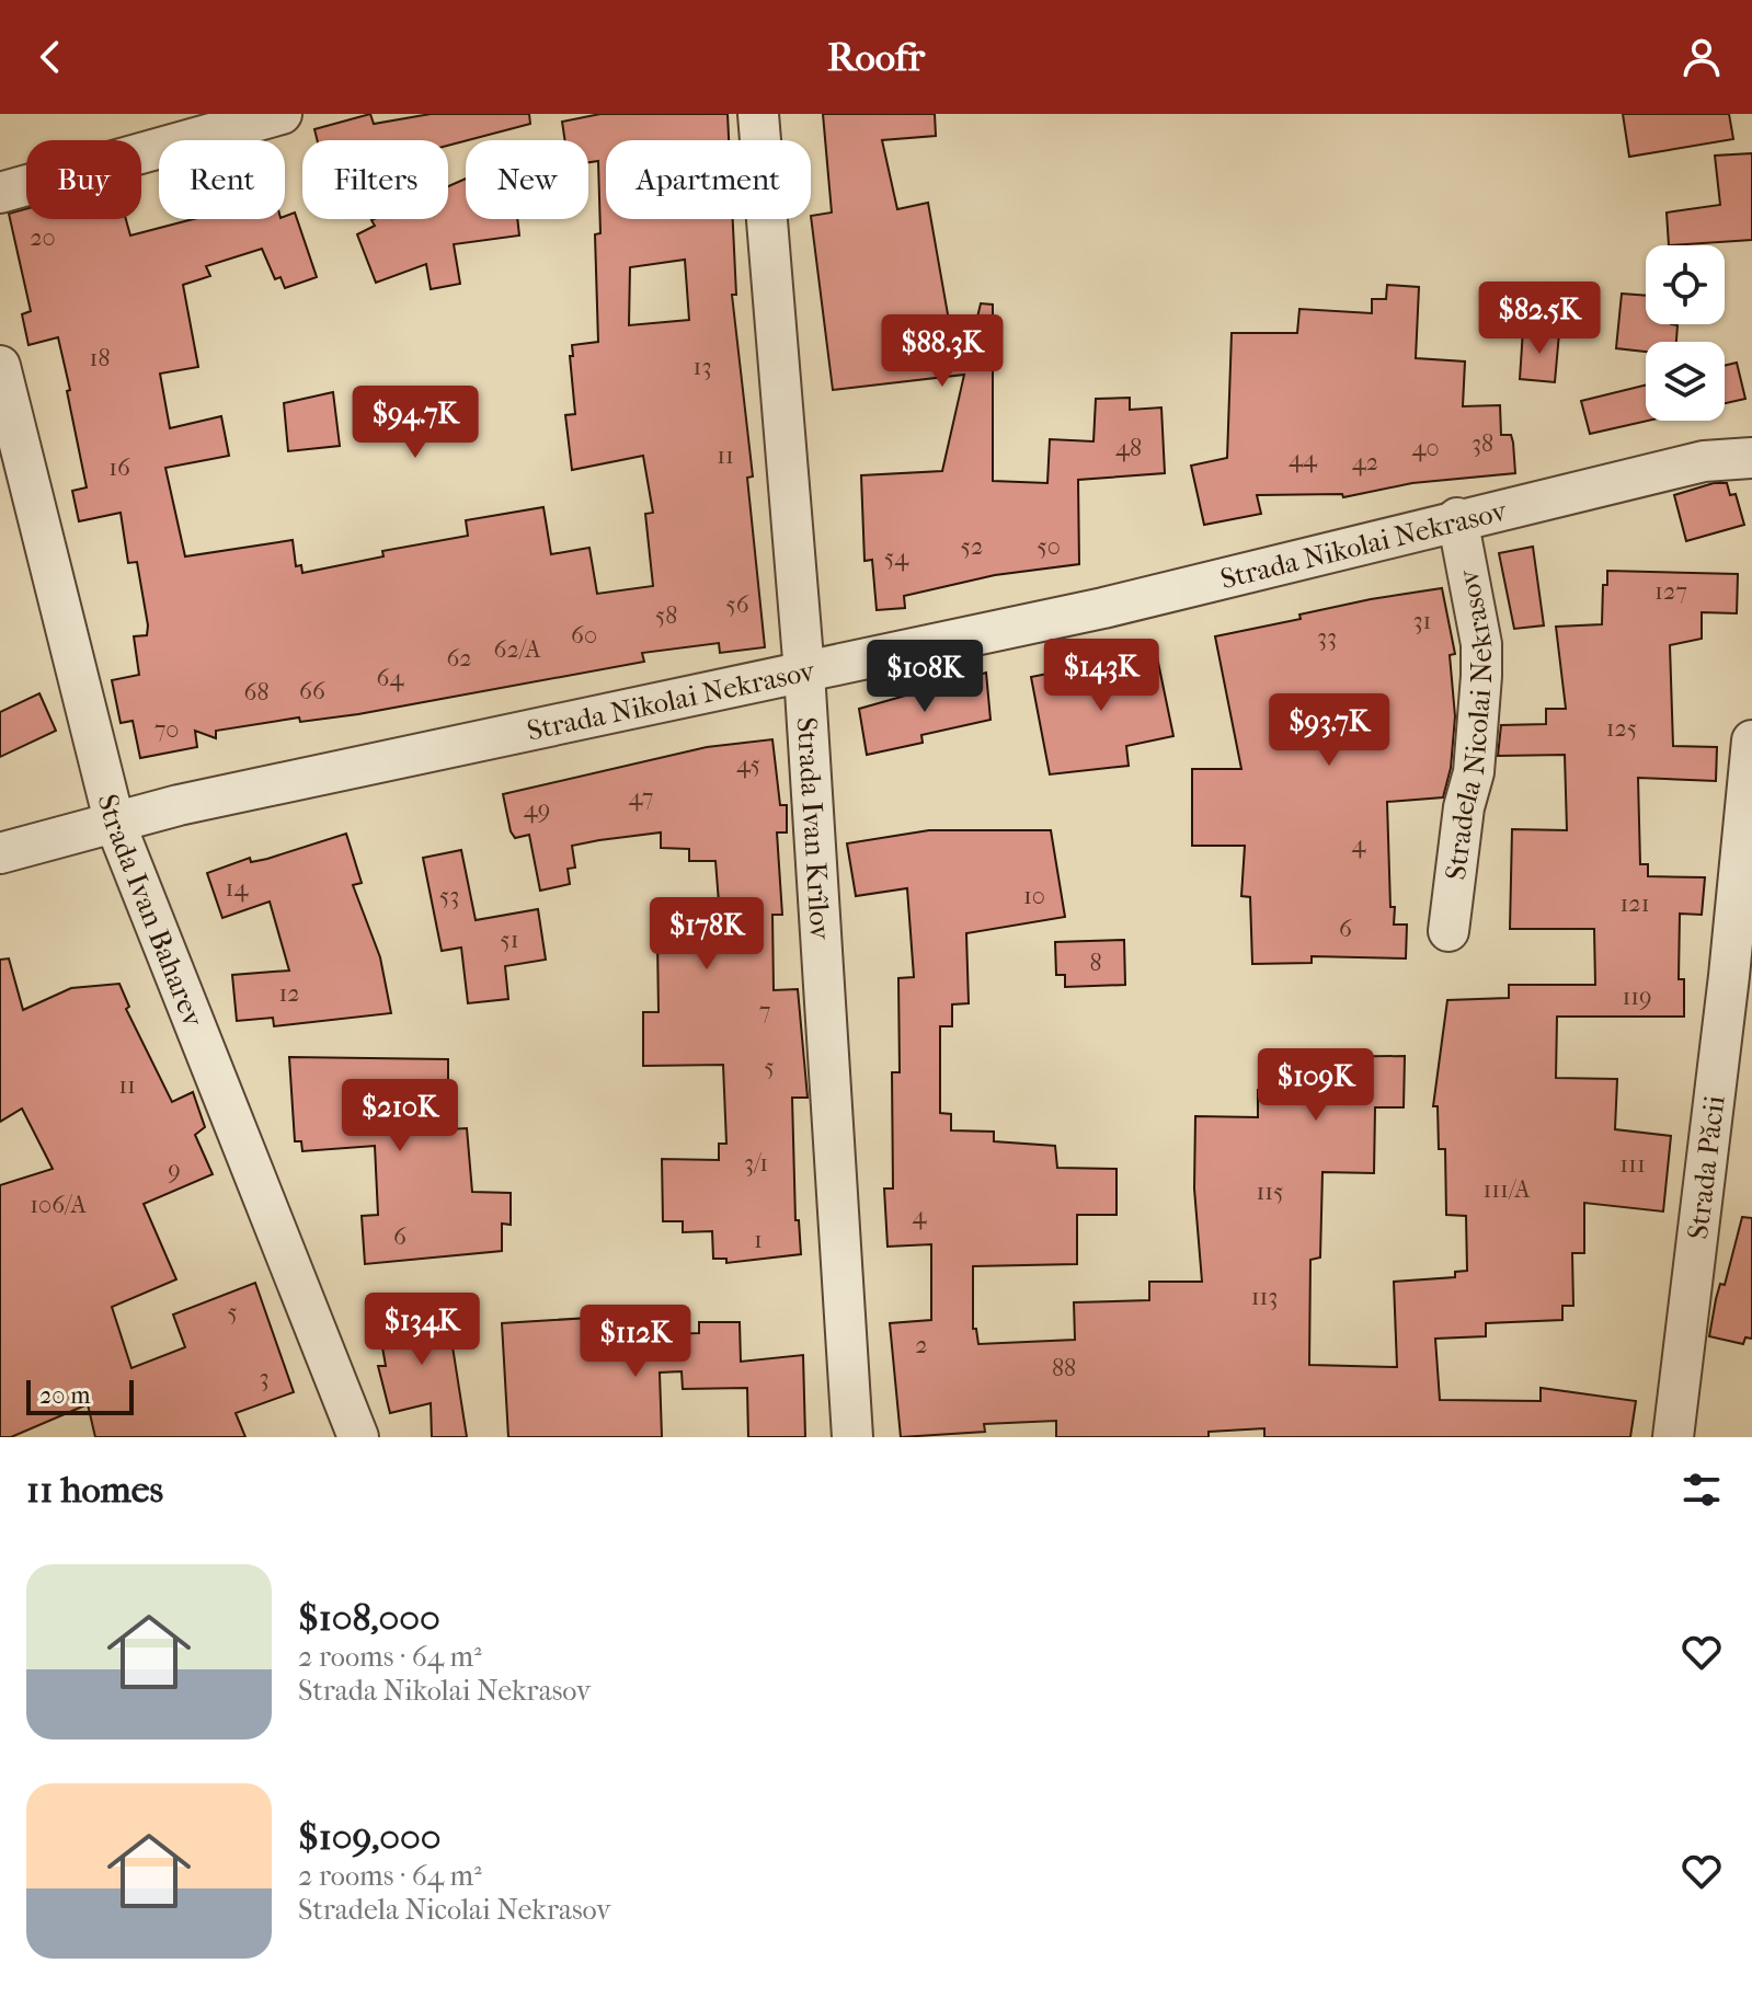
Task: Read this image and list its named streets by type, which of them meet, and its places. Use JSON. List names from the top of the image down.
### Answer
{
  "streets": {
    "street": [
      "Strada Nikolai Nekrasov",
      "Stradela Nicolai Nekrasov",
      "Strada Ivan Krîlov",
      "Strada Ivan Baharev",
      "Strada Păcii"
    ]
  },
  "crossings": [
    ["Strada Nikolai Nekrasov", "Stradela Nicolai Nekrasov"],
    ["Strada Nikolai Nekrasov", "Strada Ivan Krîlov"],
    ["Strada Nikolai Nekrasov", "Strada Ivan Baharev"]
  ],
  "house_numbers": [
    "20",
    "18",
    "13",
    "38",
    "48",
    "40",
    "11",
    "44",
    "42",
    "16",
    "52",
    "50",
    "54",
    "127",
    "56",
    "58",
    "31",
    "60",
    "33",
    "62/A",
    "62",
    "64",
    "66",
    "68",
    "125",
    "70",
    "45",
    "47",
    "49",
    "4",
    "14",
    "53",
    "10",
    "121",
    "6",
    "51",
    "8",
    "12",
    "119",
    "7",
    "5",
    "11",
    "3/1",
    "111",
    "9",
    "111/A",
    "115",
    "106/A",
    "4",
    "6",
    "1",
    "113",
    "5",
    "2",
    "88",
    "3"
  ],
  "scale_bar": "20 m",
  "page": {
    "header": "Roofr",
    "chip": [
      "Buy",
      "Rent",
      "Filters",
      "New",
      "Apartment"
    ],
    "price": [
      "$82.5K",
      "$88.3K",
      "$94.7K",
      "$143K",
      "$108K",
      "$93.7K",
      "$178K",
      "$109K",
      "$210K",
      "$134K",
      "$112K"
    ],
    "scale": "20 m",
    "heading": "11 homes",
    "list": [
      {
        "name": "$108,000",
        "note": "2 rooms · 64 m² · Strada Nikolai Nekrasov"
      },
      {
        "name": "$109,000",
        "note": "2 rooms · 64 m² · Stradela Nicolai Nekrasov"
      }
    ]
  }
}
